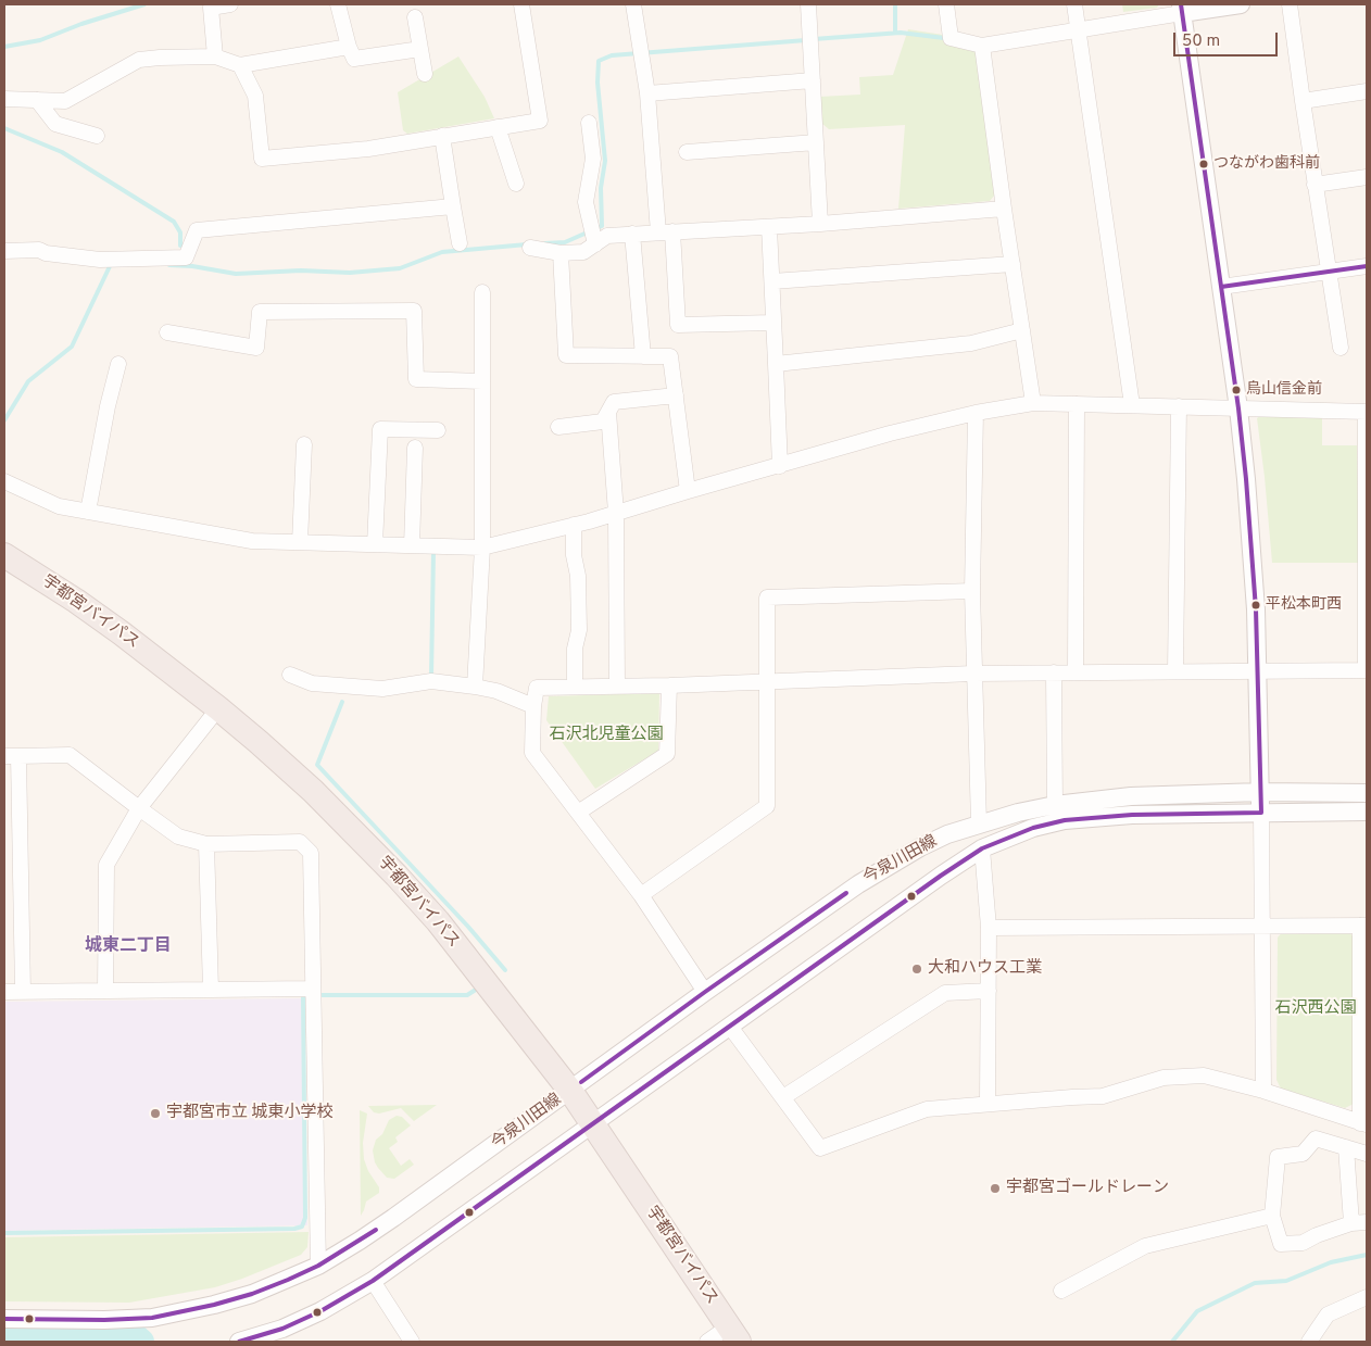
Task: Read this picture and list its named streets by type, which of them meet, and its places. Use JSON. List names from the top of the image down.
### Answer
{
  "streets": {
    "highway": ["宇都宮バイパス"],
    "street": ["今泉川田線"]
  },
  "crossings": [
    ["宇都宮バイパス", "今泉川田線"]
  ],
  "districts": ["城東二丁目"],
  "parks": ["石沢北児童公園", "石沢西公園"],
  "places": [
    "つながわ歯科前",
    "烏山信金前",
    "平松本町西",
    "大和ハウス工業",
    "宇都宮市立 城東小学校",
    "宇都宮ゴールドレーン"
  ],
  "scale_bar": "50 m"
}
